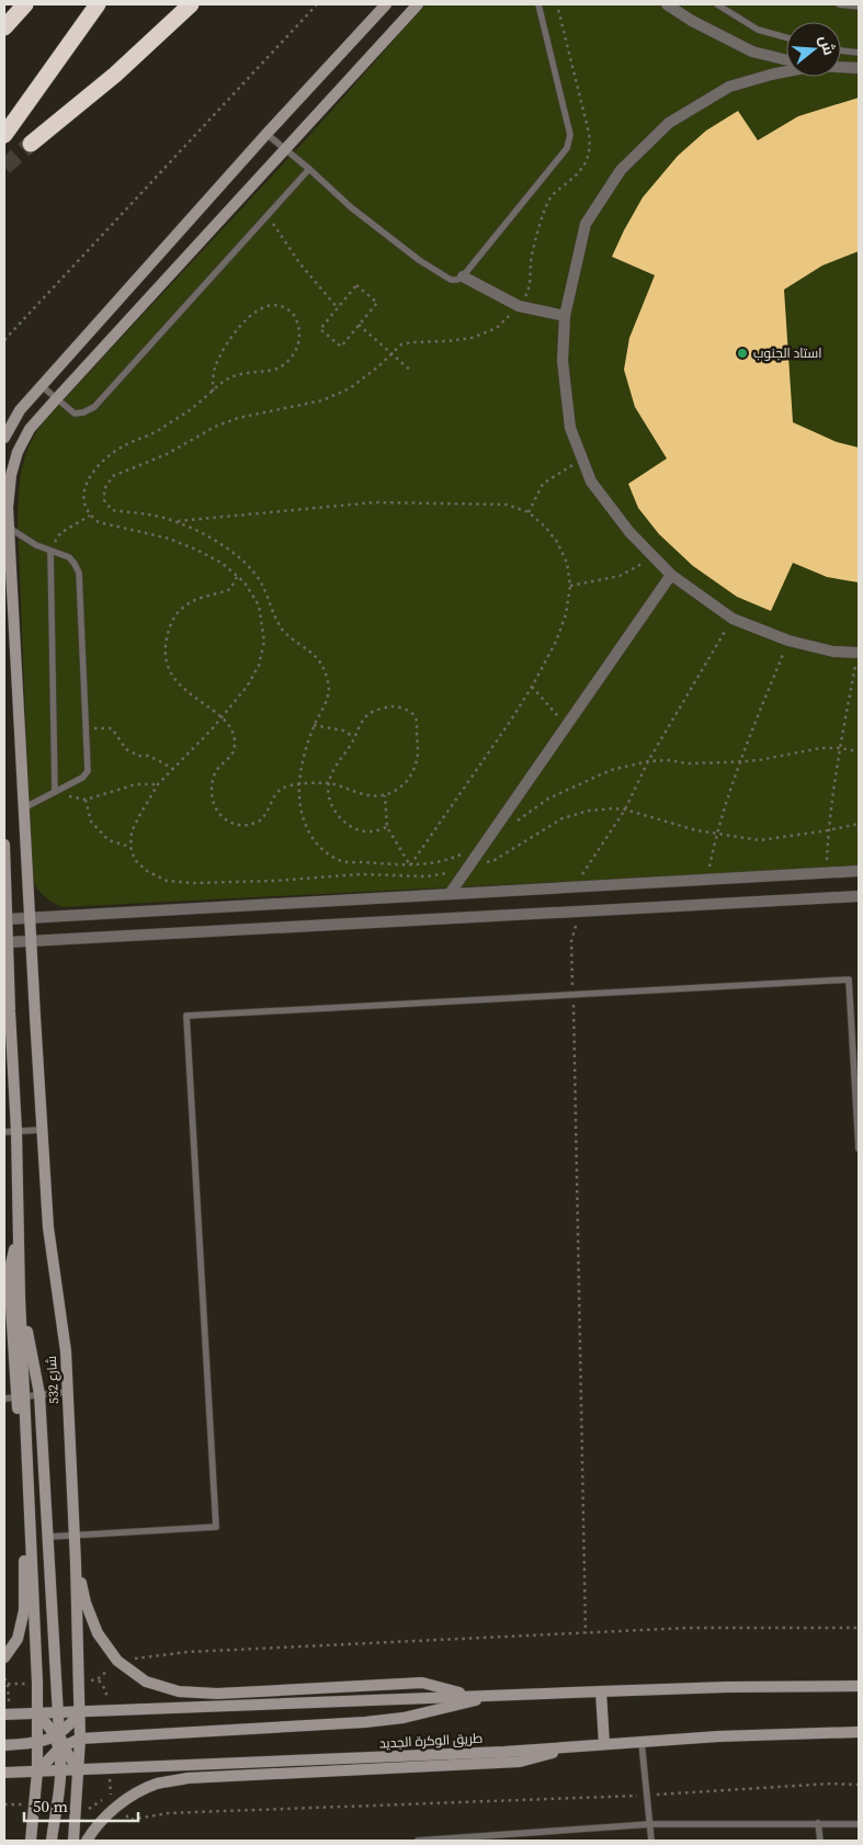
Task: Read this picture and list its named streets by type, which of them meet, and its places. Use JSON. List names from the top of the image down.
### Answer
{
  "streets": {
    "street": ["شارع 532", "طريق الوكرة الجديد"]
  },
  "crossings": [
    ["شارع 532", "طريق الوكرة الجديد"]
  ],
  "places": ["استاد الجنوب"],
  "scale_bar": "50 m",
  "north": "right"
}
